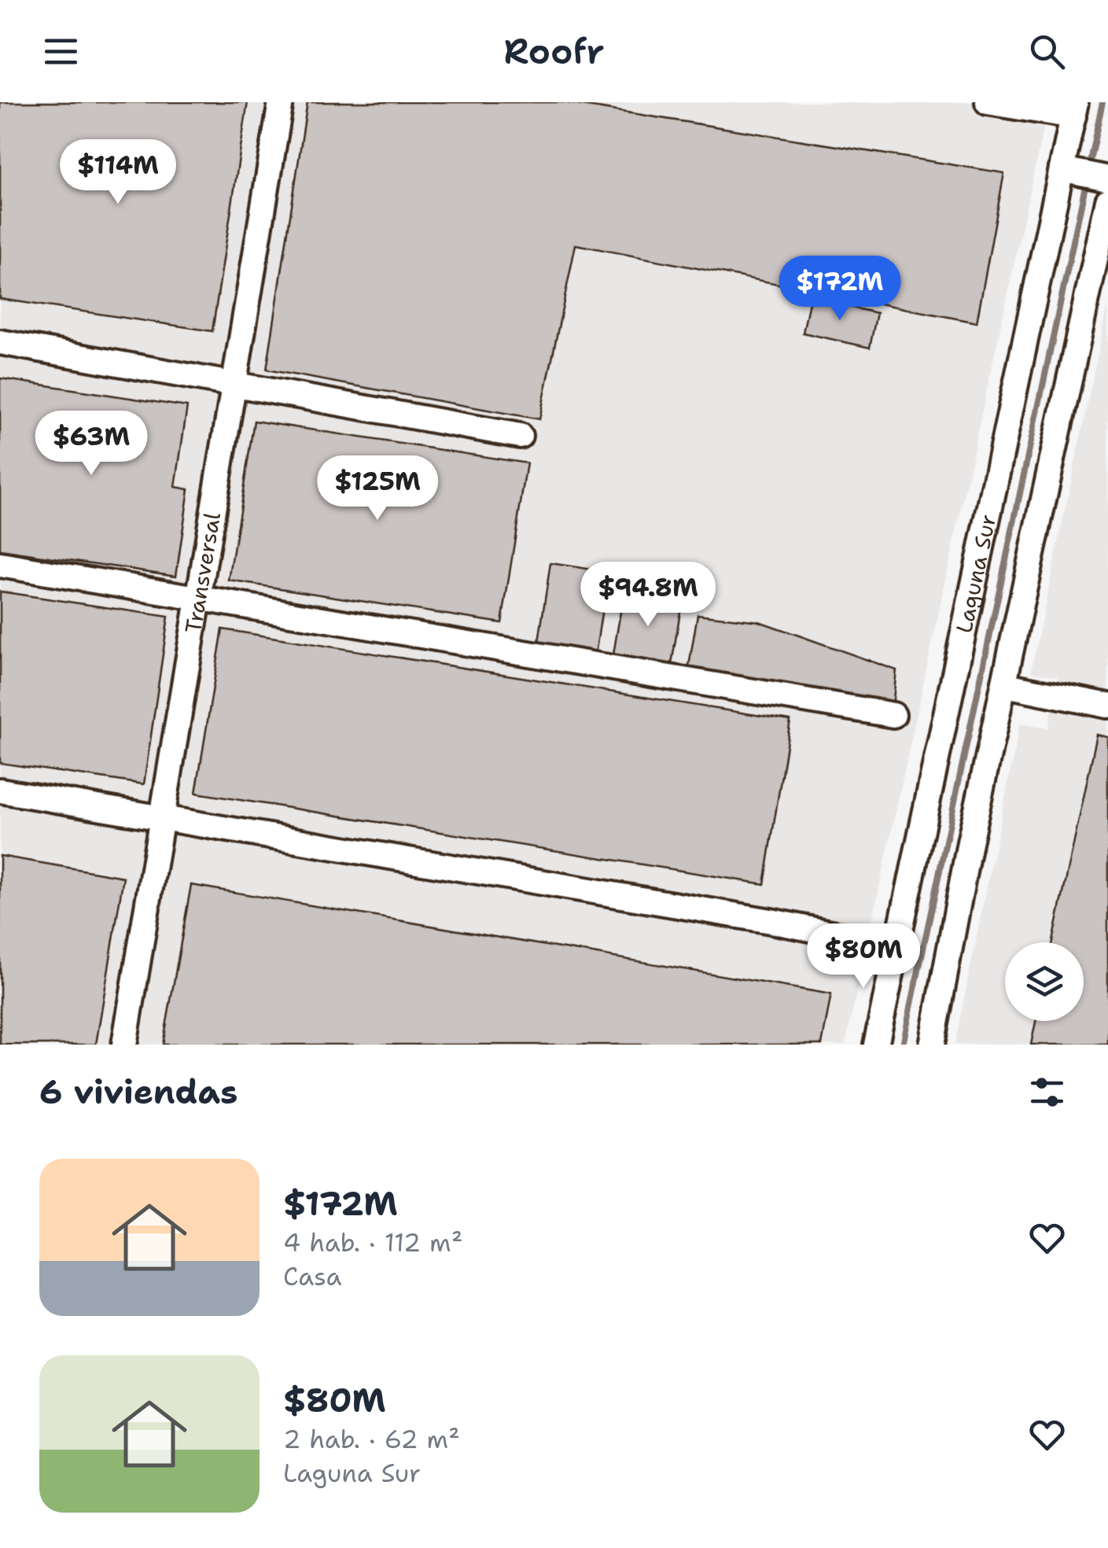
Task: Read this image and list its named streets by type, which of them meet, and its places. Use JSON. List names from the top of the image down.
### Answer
{
  "streets": {
    "street": ["Transversal", "Laguna Sur"]
  },
  "page": {
    "header": "Roofr",
    "price": [
      "$114M",
      "$172M",
      "$63M",
      "$125M",
      "$94.8M",
      "$80M"
    ],
    "heading": "6 viviendas",
    "list": [
      {
        "name": "$172M",
        "note": "4 hab. · 112 m² · Casa"
      },
      {
        "name": "$80M",
        "note": "2 hab. · 62 m² · Laguna Sur"
      }
    ]
  }
}
